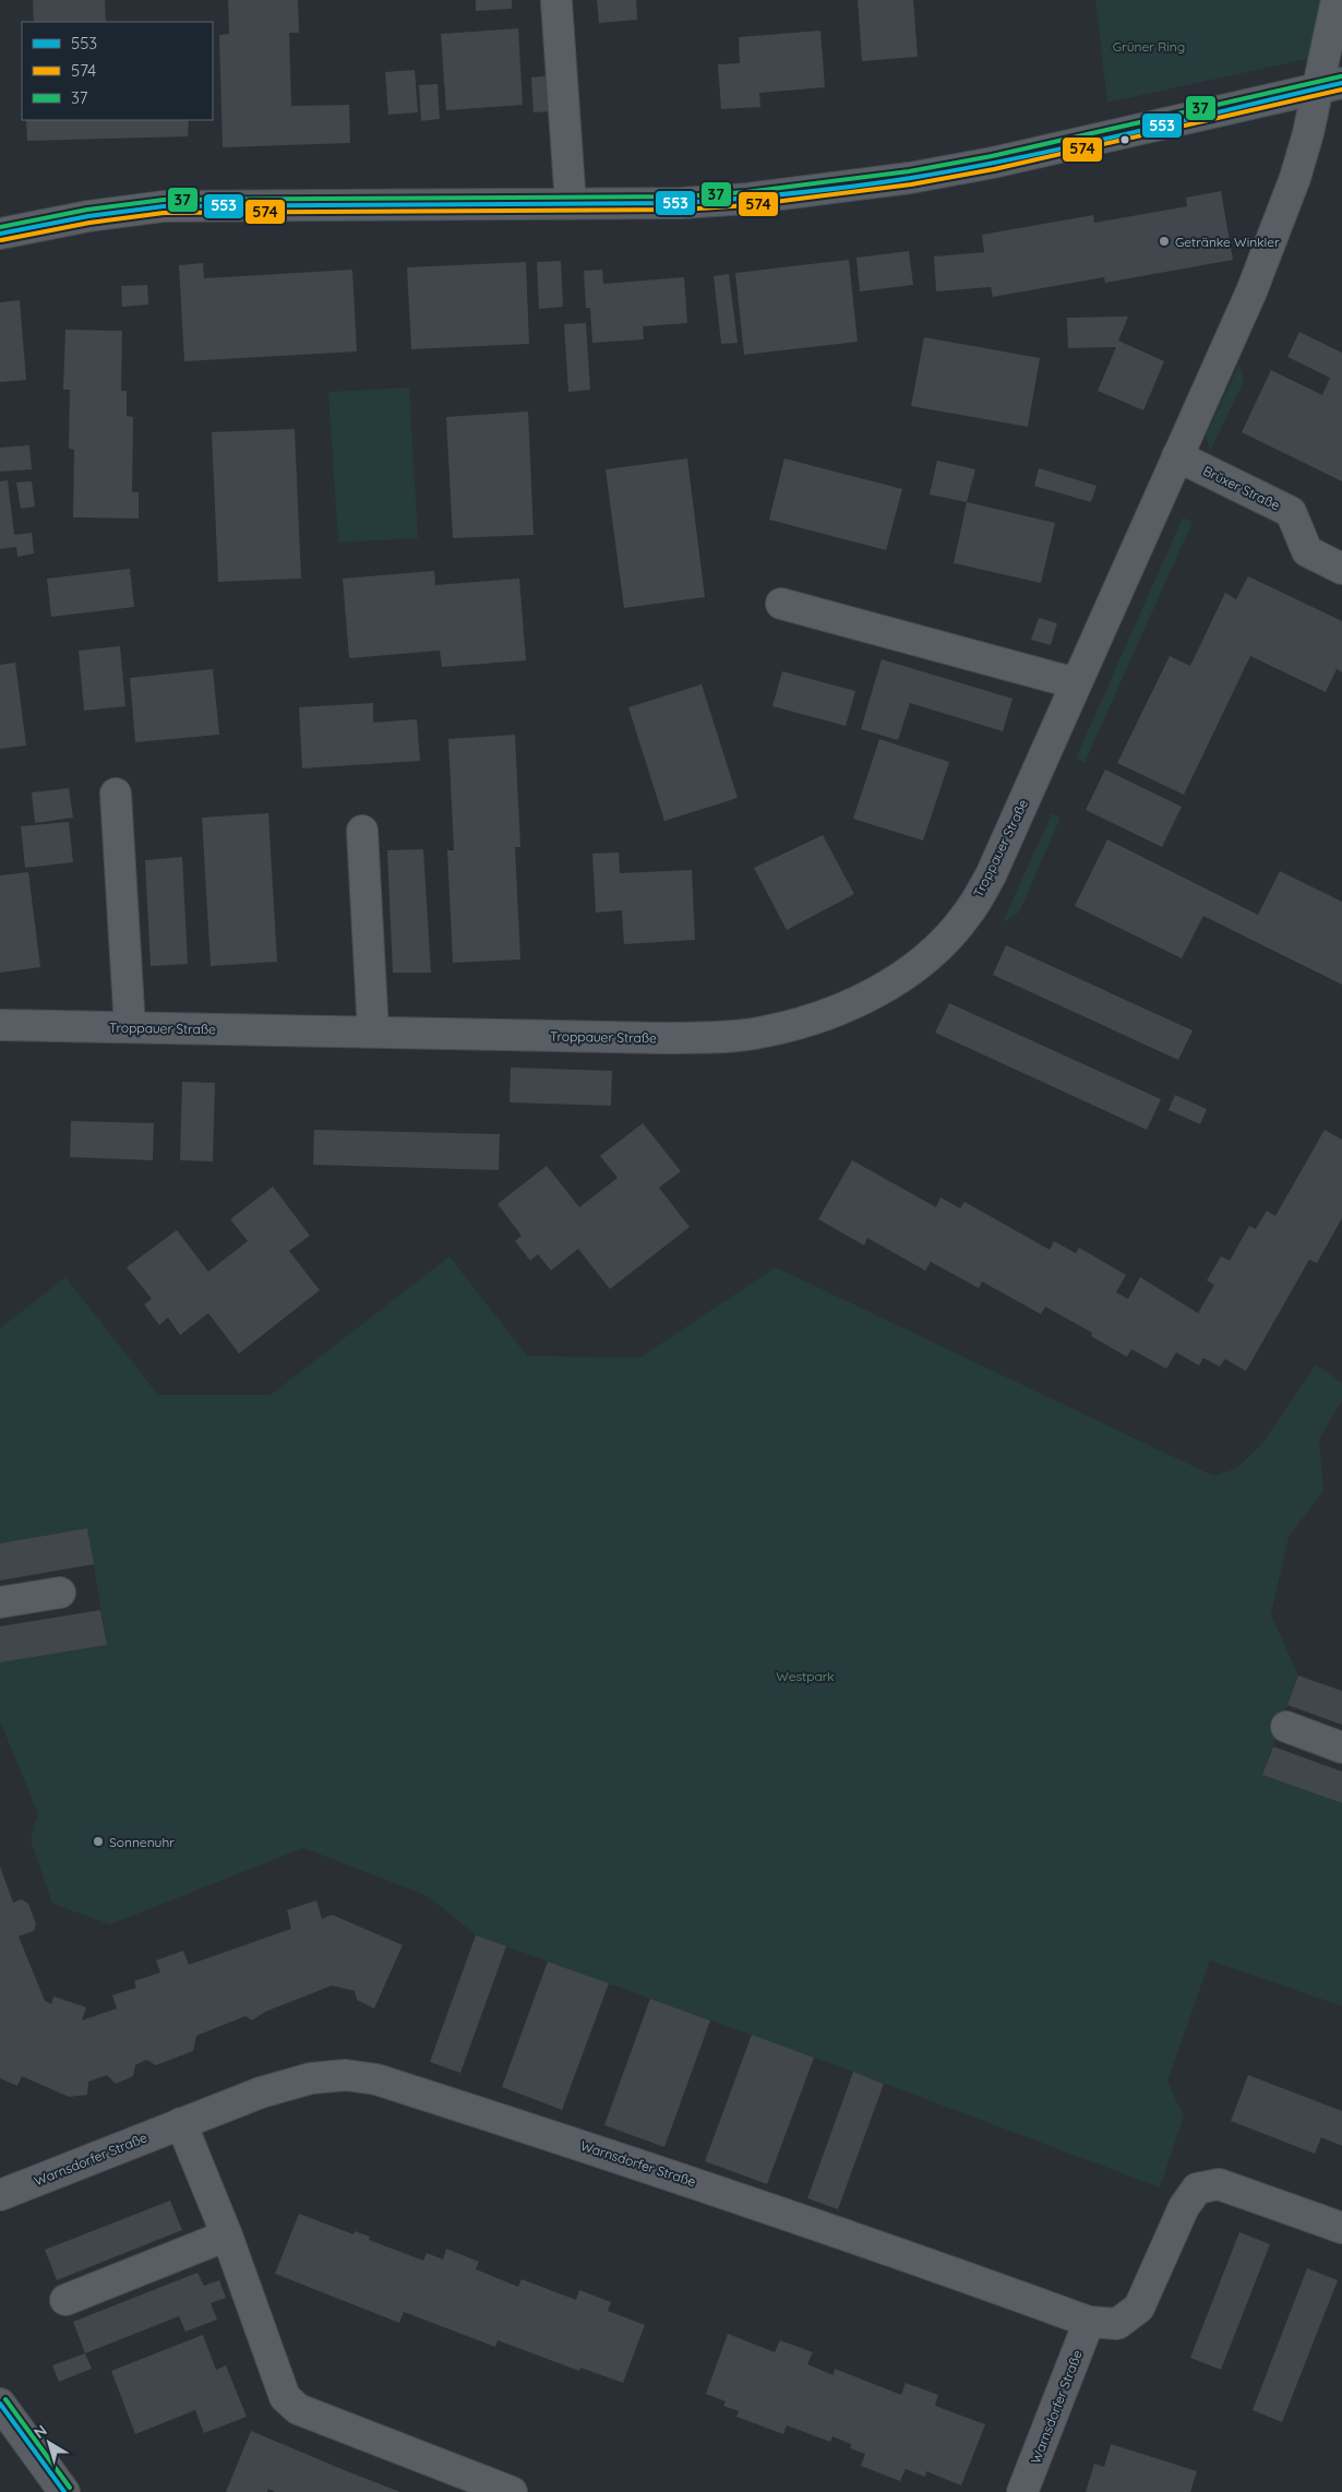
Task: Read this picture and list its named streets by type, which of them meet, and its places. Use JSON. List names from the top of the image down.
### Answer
{
  "streets": {
    "street": ["Brüxer Straße", "Troppauer Straße", "Warnsdorfer Straße"]
  },
  "crossings": [
    ["Brüxer Straße", "Troppauer Straße"]
  ],
  "parks": ["Grüner Ring", "Westpark"],
  "places": ["Getränke Winkler", "Sonnenuhr"],
  "lines": ["transit line 37", "transit line 553", "transit line 574"],
  "legend": ["553", "574", "37"],
  "north": "top left"
}
